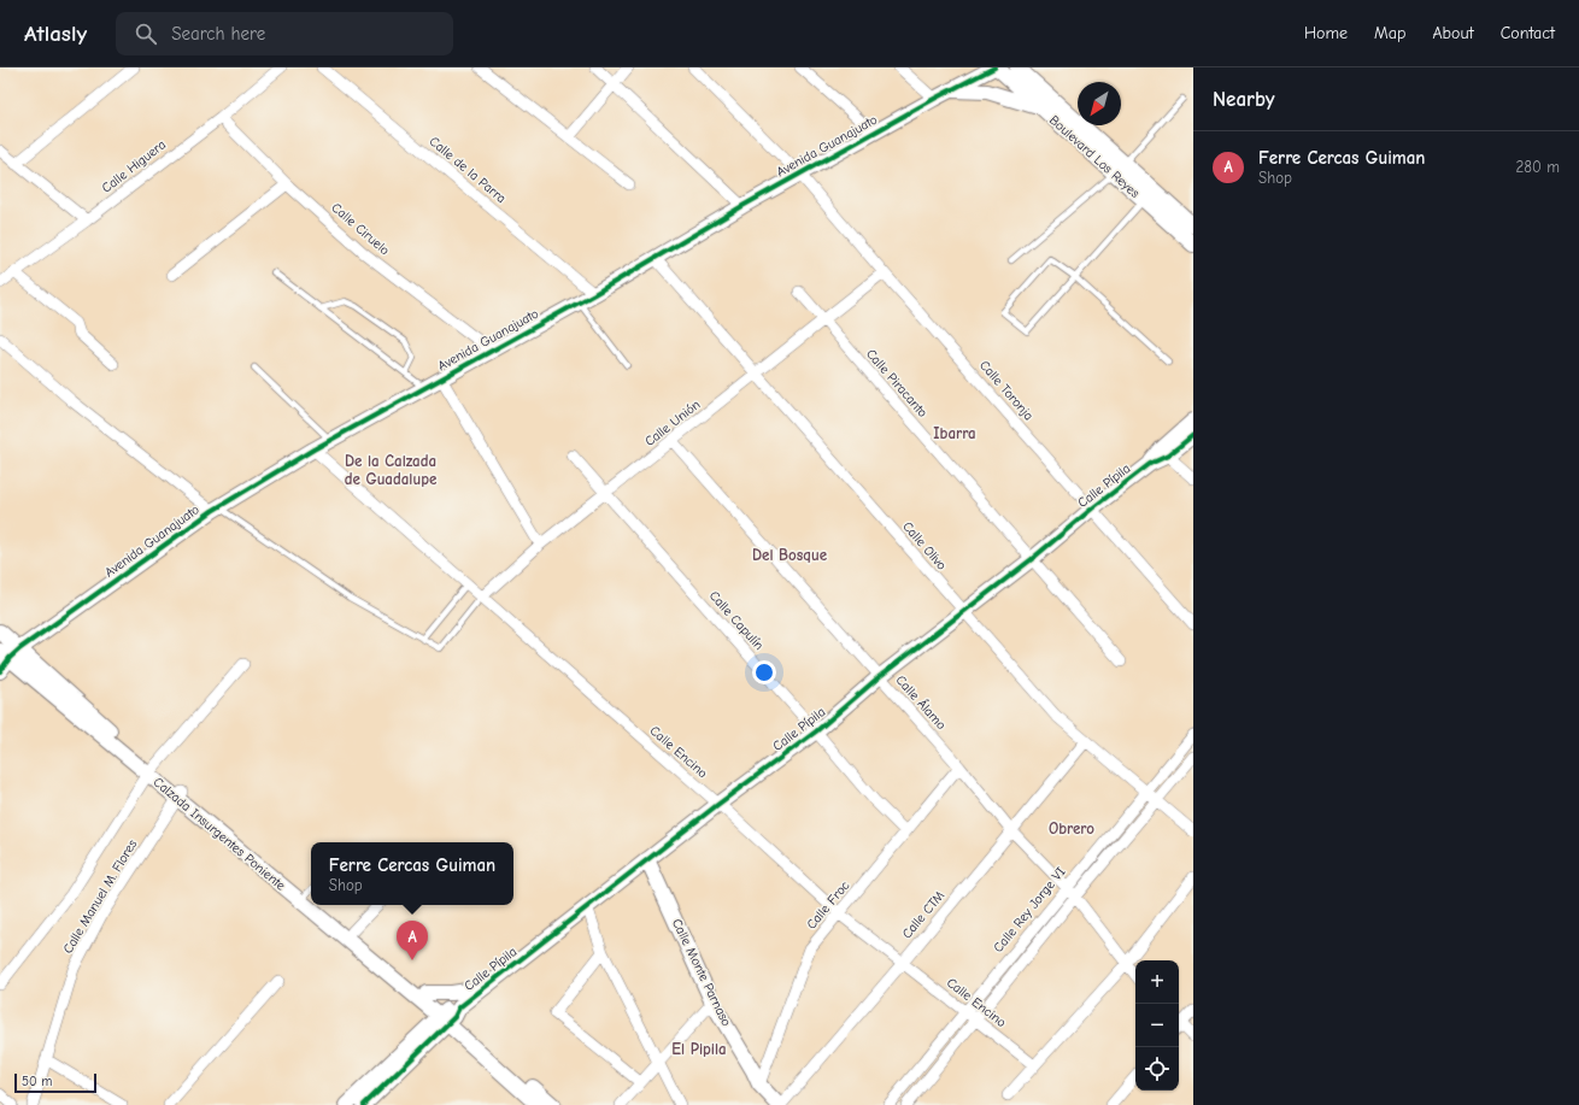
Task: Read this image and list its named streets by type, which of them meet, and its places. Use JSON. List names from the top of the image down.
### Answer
{
  "streets": {
    "street": [
      "Avenida Guanajuato",
      "Boulevard Los Reyes",
      "Calle Higuera",
      "Calle de la Parra",
      "Calle Ciruelo",
      "Calle Piracanto",
      "Calle Toronja",
      "Calle Unión",
      "Calle Pípila",
      "Calle Olivo",
      "Calle Capulín",
      "Calle Álamo",
      "Calle Encino",
      "Calzada Insurgentes Poniente",
      "Calle Manuel M. Flores",
      "Calle Froc",
      "Calle Rey Jorge VI",
      "Calle CTM",
      "Calle Monte Parnaso"
    ]
  },
  "crossings": [
    ["Avenida Guanajuato", "Boulevard Los Reyes"],
    ["Avenida Guanajuato", "Calle de la Parra"],
    ["Avenida Guanajuato", "Calle Ciruelo"],
    ["Avenida Guanajuato", "Calle Toronja"],
    ["Avenida Guanajuato", "Calle Olivo"],
    ["Avenida Guanajuato", "Calle Encino"],
    ["Avenida Guanajuato", "Calzada Insurgentes Poniente"],
    ["Calle Higuera", "Calle Ciruelo"],
    ["Calle Piracanto", "Calle Unión"],
    ["Calle Piracanto", "Calle Pípila"],
    ["Calle Toronja", "Calle Unión"],
    ["Calle Toronja", "Calle Pípila"],
    ["Calle Unión", "Calle Olivo"],
    ["Calle Unión", "Calle Capulín"],
    ["Calle Unión", "Calle Álamo"],
    ["Calle Unión", "Calle Encino"],
    ["Calle Pípila", "Calle Olivo"],
    ["Calle Pípila", "Calle Capulín"],
    ["Calle Pípila", "Calle Álamo"],
    ["Calle Pípila", "Calle Encino"],
    ["Calle Pípila", "Calzada Insurgentes Poniente"],
    ["Calle Pípila", "Calle Monte Parnaso"],
    ["Calle Olivo", "Calle Rey Jorge VI"],
    ["Calle Olivo", "Calle CTM"],
    ["Calle Capulín", "Calle Froc"],
    ["Calle Álamo", "Calle Froc"],
    ["Calle Álamo", "Calle Rey Jorge VI"],
    ["Calle Álamo", "Calle CTM"],
    ["Calle Encino", "Calle Froc"],
    ["Calle Encino", "Calle Rey Jorge VI"],
    ["Calle Encino", "Calle CTM"],
    ["Calzada Insurgentes Poniente", "Calle Manuel M. Flores"],
    ["Calle Froc", "Calle Monte Parnaso"],
    ["Calle CTM", "Calle Monte Parnaso"]
  ],
  "districts": [
    "Ibarra",
    "De la Calzada de Guadalupe",
    "Del Bosque",
    "Obrero",
    "El Pipila"
  ],
  "scale_bar": "50 m",
  "north": "bottom left",
  "page": {
    "header": "Atlasly",
    "search": "Search here",
    "nav": [
      "Home",
      "Map",
      "About",
      "Contact"
    ],
    "heading": "Nearby",
    "list": [
      {
        "mark": "A",
        "name": "Ferre Cercas Guiman",
        "note": "Shop",
        "value": "280 m"
      }
    ],
    "popup": ["Ferre Cercas Guiman", "Shop"],
    "pins": "A",
    "map_buttons": ["+", "−"],
    "scale": "50 m"
  }
}
